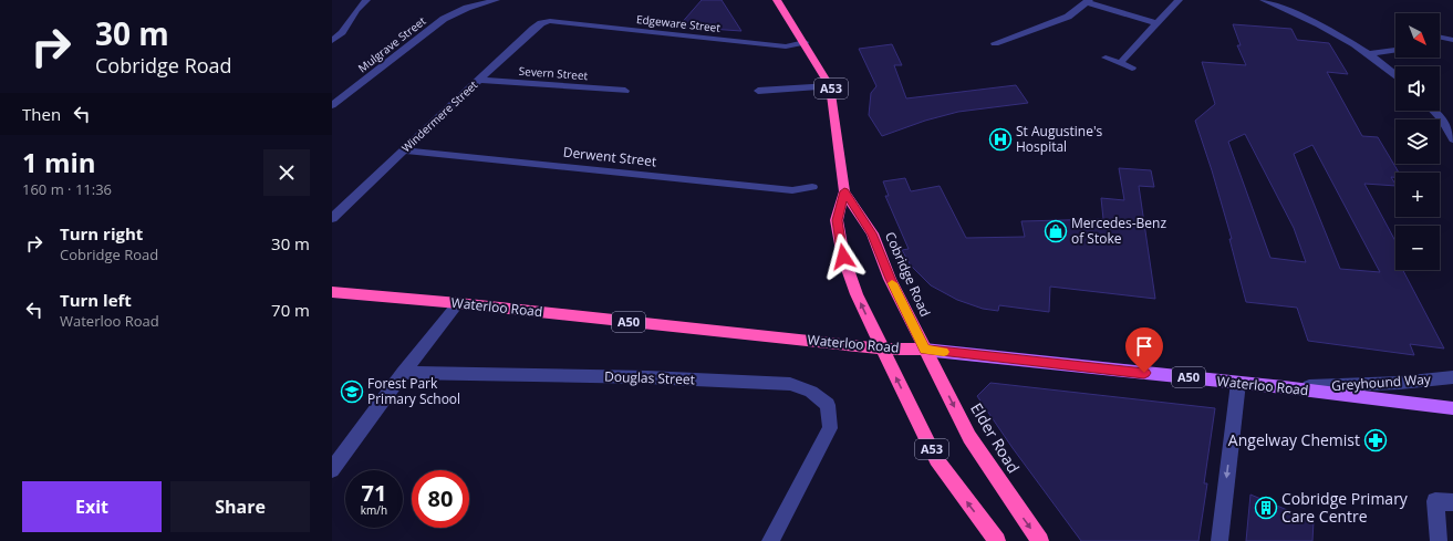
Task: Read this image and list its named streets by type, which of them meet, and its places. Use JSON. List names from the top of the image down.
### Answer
{
  "streets": {
    "highway": [
      "A53",
      "Cobridge Road",
      "Waterloo Road",
      "A50",
      "Elder Road"
    ],
    "street": [
      "Edgeware Street",
      "Mulgrave Street",
      "Severn Street",
      "Windermere Street",
      "Derwent Street",
      "Douglas Street",
      "Greyhound Way"
    ]
  },
  "crossings": [
    ["Edgeware Street", "Windermere Street"],
    ["Edgeware Street", "Cobridge Road"],
    ["Severn Street", "Windermere Street"],
    ["A53", "Cobridge Road"],
    ["A53", "Waterloo Road"],
    ["Windermere Street", "Derwent Street"],
    ["Cobridge Road", "Waterloo Road"],
    ["Cobridge Road", "Elder Road"],
    ["Waterloo Road", "Greyhound Way"],
    ["Waterloo Road", "Elder Road"]
  ],
  "places": {
    "hospital": ["St Augustine's Hospital"],
    "shop": ["Mercedes-Benz of Stoke"],
    "school or university": ["Forest Park Primary School"],
    "pharmacy": ["Angelway Chemist"],
    "building": ["Cobridge Primary Care Centre"]
  },
  "north": "bottom right",
  "page": {
    "turn": ["30 m", "Cobridge Road"],
    "map_buttons": ["+", "−"],
    "then": "Then",
    "heading": ["1 min", "160 m · 11:36"],
    "list": [
      {
        "name": "Turn right",
        "note": "Cobridge Road",
        "value": "30 m"
      },
      {
        "name": "Turn left",
        "note": "Waterloo Road",
        "value": "70 m"
      }
    ],
    "speed": "71 km/h",
    "limit": "80",
    "buttons": ["Exit", "Share"]
  }
}
